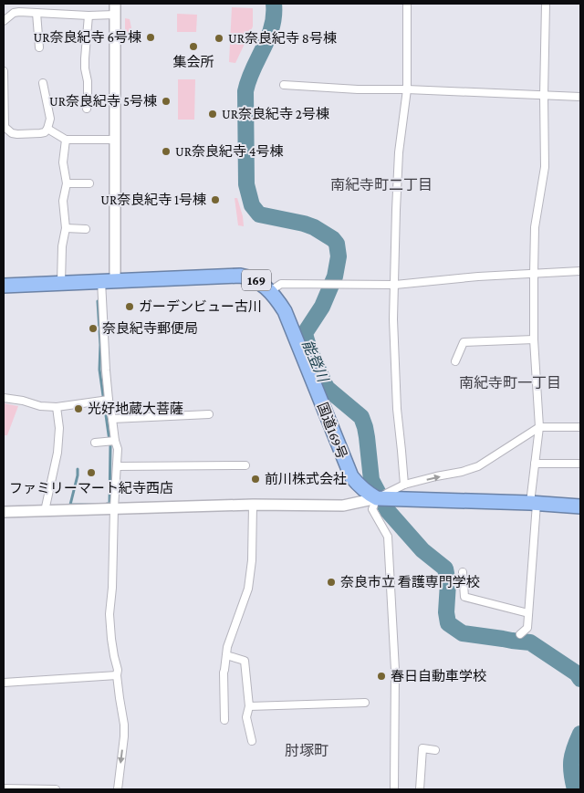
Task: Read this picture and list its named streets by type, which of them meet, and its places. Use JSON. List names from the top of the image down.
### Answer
{
  "streets": {
    "highway": ["169", "国道169号"]
  },
  "districts": ["南紀寺町二丁目", "南紀寺町一丁目", "肘塚町"],
  "water": ["能登川"],
  "places": [
    "UR奈良紀寺 6号棟",
    "UR奈良紀寺 8号棟",
    "集会所",
    "UR奈良紀寺 5号棟",
    "UR奈良紀寺 2号棟",
    "UR奈良紀寺 4号棟",
    "UR奈良紀寺 1号棟",
    "ガーデンビュー古川",
    "奈良紀寺郵便局",
    "光好地蔵大菩薩",
    "ファミリーマート紀寺西店",
    "前川株式会社",
    "奈良市立 看護専門学校",
    "春日自動車学校"
  ]
}
